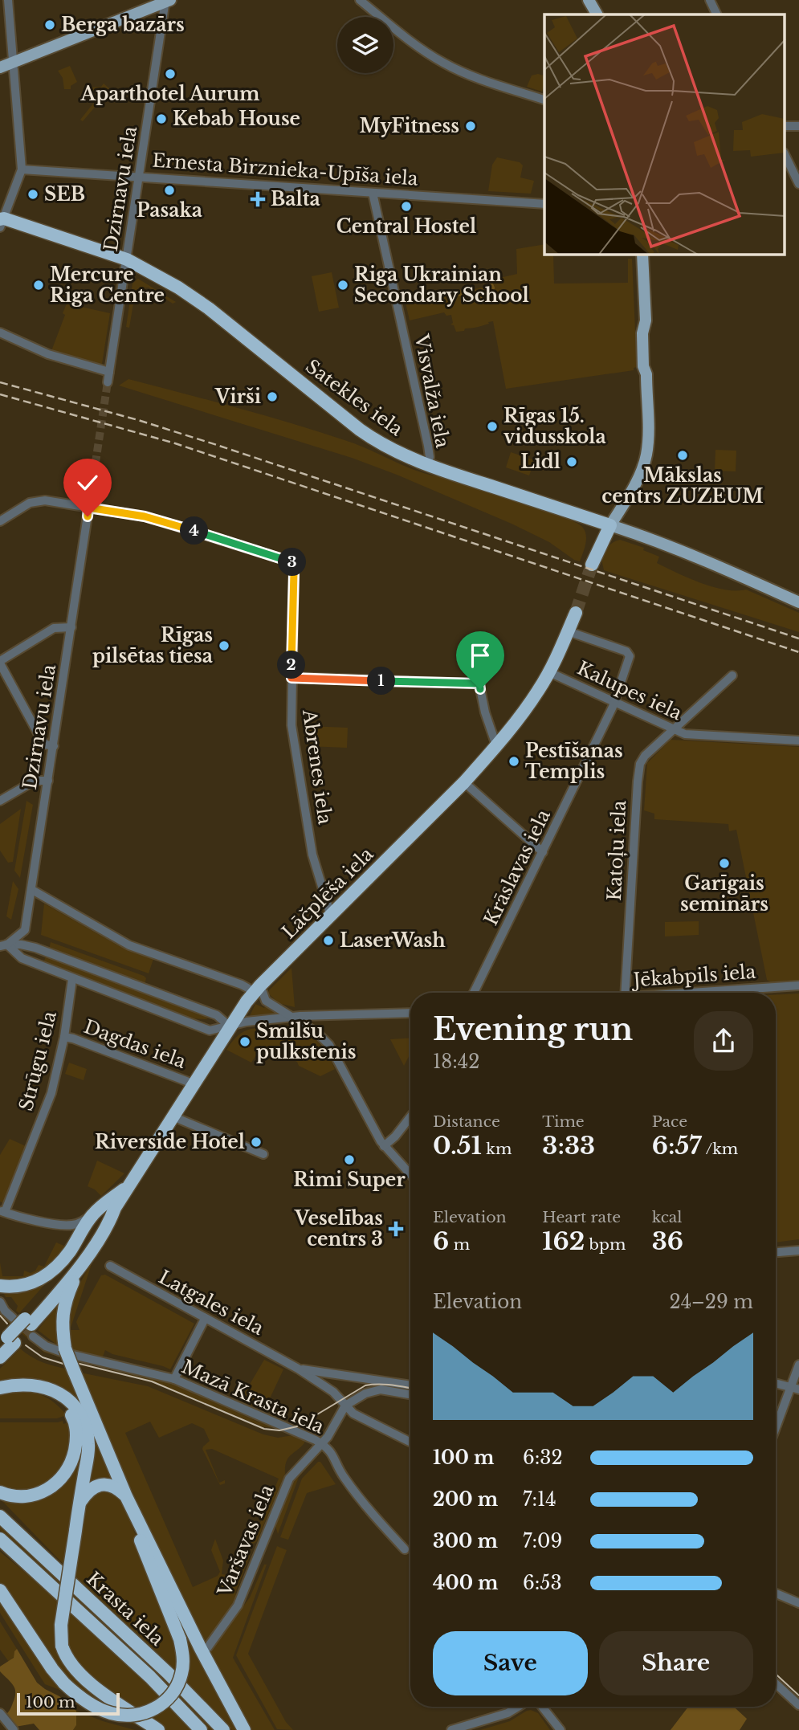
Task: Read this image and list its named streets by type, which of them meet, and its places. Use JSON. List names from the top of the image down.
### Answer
{
  "streets": {
    "highway": ["Satekles iela", "Lāčplēša iela", "Krasta iela"],
    "street": [
      "Ernesta Birznieka-Upīša iela",
      "Dzirnavu iela",
      "Visvalža iela",
      "Kalupes iela",
      "Abrenes iela",
      "Katoļu iela",
      "Krāslavas iela",
      "Jēkabpils iela",
      "Dagdas iela",
      "Strūgu iela",
      "Latgales iela",
      "Mazā Krasta iela",
      "Varšavas iela"
    ]
  },
  "crossings": [
    ["Ernesta Birznieka-Upīša iela", "Dzirnavu iela"],
    ["Ernesta Birznieka-Upīša iela", "Visvalža iela"],
    ["Dzirnavu iela", "Satekles iela"],
    ["Dzirnavu iela", "Abrenes iela"],
    ["Visvalža iela", "Satekles iela"],
    ["Kalupes iela", "Katoļu iela"],
    ["Kalupes iela", "Krāslavas iela"],
    ["Kalupes iela", "Lāčplēša iela"],
    ["Abrenes iela", "Lāčplēša iela"],
    ["Krāslavas iela", "Lāčplēša iela"],
    ["Lāčplēša iela", "Dagdas iela"],
    ["Lāčplēša iela", "Mazā Krasta iela"],
    ["Dagdas iela", "Strūgu iela"],
    ["Latgales iela", "Varšavas iela"],
    ["Mazā Krasta iela", "Varšavas iela"]
  ],
  "places": {
    "other": [
      "Berga bazārs",
      "Aparthotel Aurum",
      "Kebab House",
      "MyFitness",
      "Pasaka",
      "SEB",
      "Central Hostel",
      "Mercure Riga Centre",
      "Riga Ukrainian Secondary School",
      "Virši",
      "Rīgas 15. vidusskola",
      "Mākslas centrs ZUZEUM",
      "Lidl",
      "Rīgas pilsētas tiesa",
      "Pestīšanas Templis",
      "Garīgais seminārs",
      "LaserWash",
      "Smilšu pulkstenis",
      "Riverside Hotel",
      "Rimi Super"
    ],
    "health": ["Balta", "Veselības centrs 3"]
  },
  "scale_bar": "100 m",
  "page": {
    "pins": [
      "4",
      "3",
      "2",
      "1"
    ],
    "heading": ["Evening run", "18:42"],
    "stats": [
      ["Distance", "0.51 km"],
      ["Time", "3:33"],
      ["Pace", "6:57 /km"],
      ["Elevation", "6 m"],
      ["Heart rate", "162 bpm"],
      ["kcal", "36"]
    ],
    "chart": ["Elevation", "24–29 m"],
    "list": [
      {
        "name": "100 m",
        "note": "6:32"
      },
      {
        "name": "200 m",
        "note": "7:14"
      },
      {
        "name": "300 m",
        "note": "7:09"
      },
      {
        "name": "400 m",
        "note": "6:53"
      }
    ],
    "buttons": ["Save", "Share"],
    "scale": "100 m"
  }
}
